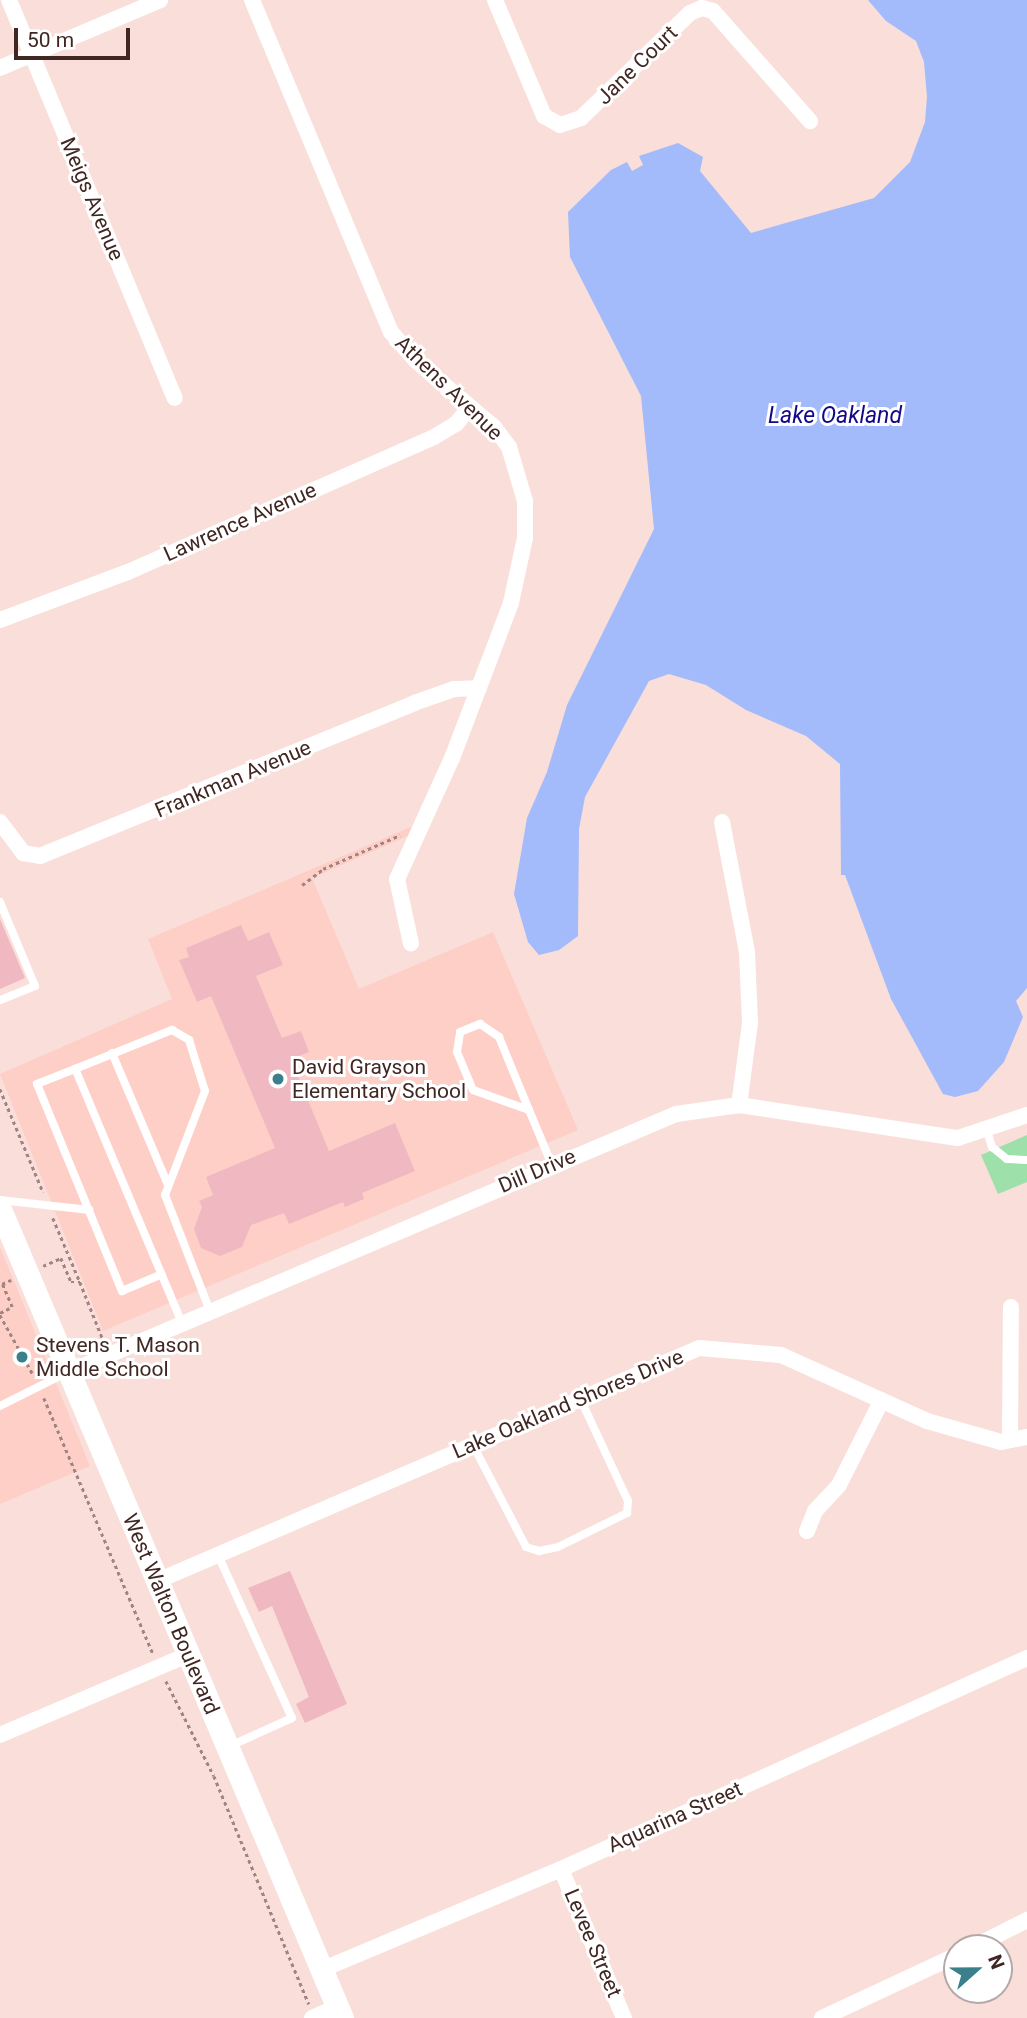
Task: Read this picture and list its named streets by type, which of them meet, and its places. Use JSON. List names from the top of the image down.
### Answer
{
  "streets": {
    "main road": ["West Walton Boulevard"],
    "street": [
      "Jane Court",
      "Meigs Avenue",
      "Athens Avenue",
      "Lawrence Avenue",
      "Frankman Avenue",
      "Dill Drive",
      "Lake Oakland Shores Drive",
      "Aquarina Street",
      "Levee Street"
    ]
  },
  "crossings": [
    ["Athens Avenue", "Lawrence Avenue"],
    ["Athens Avenue", "Frankman Avenue"],
    ["Dill Drive", "West Walton Boulevard"],
    ["Lake Oakland Shores Drive", "West Walton Boulevard"],
    ["West Walton Boulevard", "Aquarina Street"],
    ["Aquarina Street", "Levee Street"]
  ],
  "water": ["Lake Oakland"],
  "places": ["David Grayson Elementary School", "Stevens T. Mason Middle School"],
  "scale_bar": "50 m",
  "north": "right"
}
